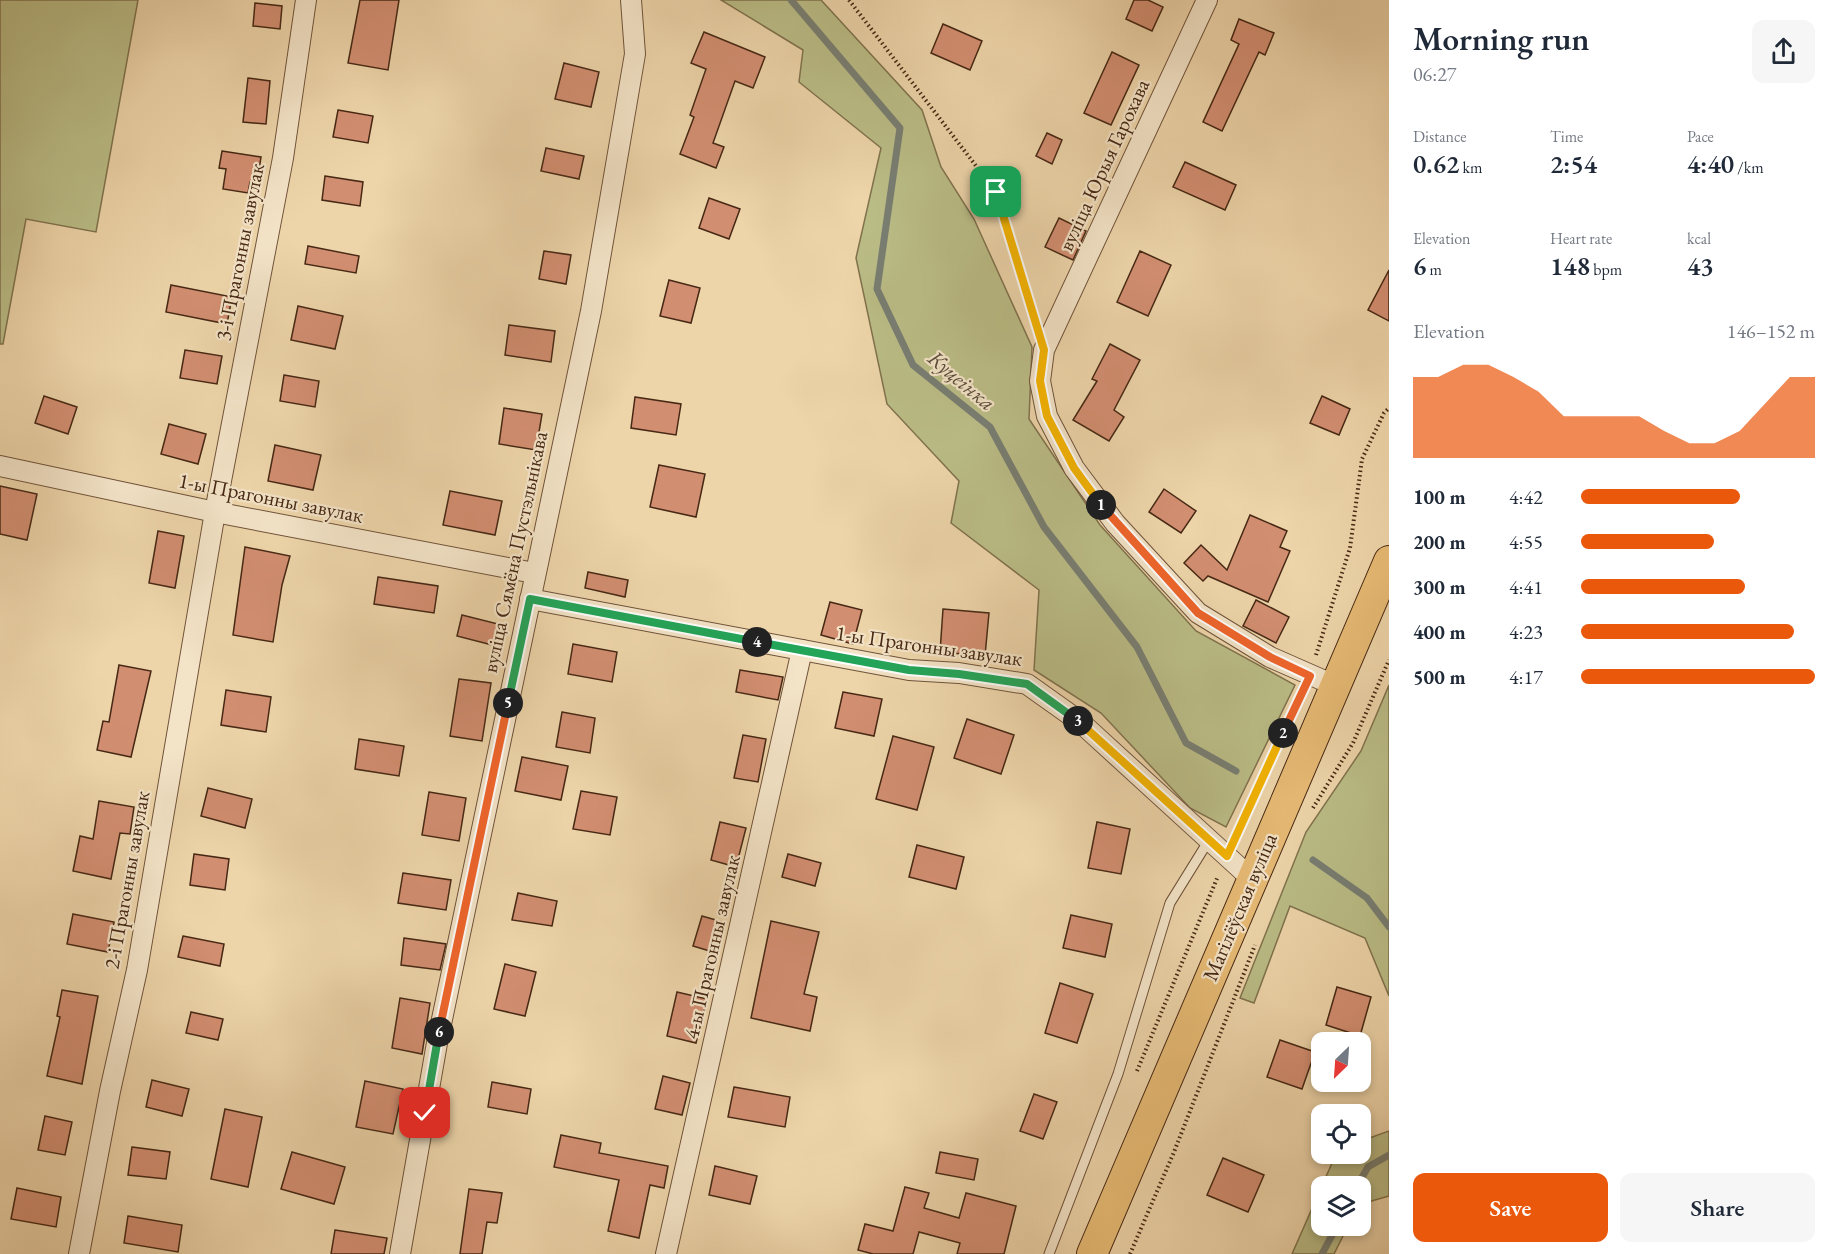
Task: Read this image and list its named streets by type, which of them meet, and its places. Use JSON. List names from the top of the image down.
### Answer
{
  "streets": {
    "main road": ["Магілёўская вуліца"],
    "street": [
      "вуліца Юрыя Гарохава",
      "3-і Прагонны завулак",
      "1-ы Прагонны завулак",
      "вуліца Сямёна Пустэльнікава",
      "2-і Прагонны завулак",
      "4-ы Прагонны завулак"
    ]
  },
  "crossings": [
    ["вуліца Юрыя Гарохава", "Магілёўская вуліца"],
    ["3-і Прагонны завулак", "1-ы Прагонны завулак"],
    ["3-і Прагонны завулак", "2-і Прагонны завулак"],
    ["1-ы Прагонны завулак", "вуліца Сямёна Пустэльнікава"],
    ["1-ы Прагонны завулак", "2-і Прагонны завулак"],
    ["1-ы Прагонны завулак", "Магілёўская вуліца"],
    ["1-ы Прагонны завулак", "4-ы Прагонны завулак"]
  ],
  "water": ["Куцеінка"],
  "north": "bottom left",
  "page": {
    "heading": ["Morning run", "06:27"],
    "stats": [
      ["Distance", "0.62 km"],
      ["Time", "2:54"],
      ["Pace", "4:40 /km"],
      ["Elevation", "6 m"],
      ["Heart rate", "148 bpm"],
      ["kcal", "43"]
    ],
    "chart": ["Elevation", "146–152 m"],
    "list": [
      {
        "name": "100 m",
        "note": "4:42"
      },
      {
        "name": "200 m",
        "note": "4:55"
      },
      {
        "name": "300 m",
        "note": "4:41"
      },
      {
        "name": "400 m",
        "note": "4:23"
      },
      {
        "name": "500 m",
        "note": "4:17"
      }
    ],
    "pins": [
      "1",
      "4",
      "5",
      "3",
      "2",
      "6"
    ],
    "buttons": ["Save", "Share"]
  }
}
